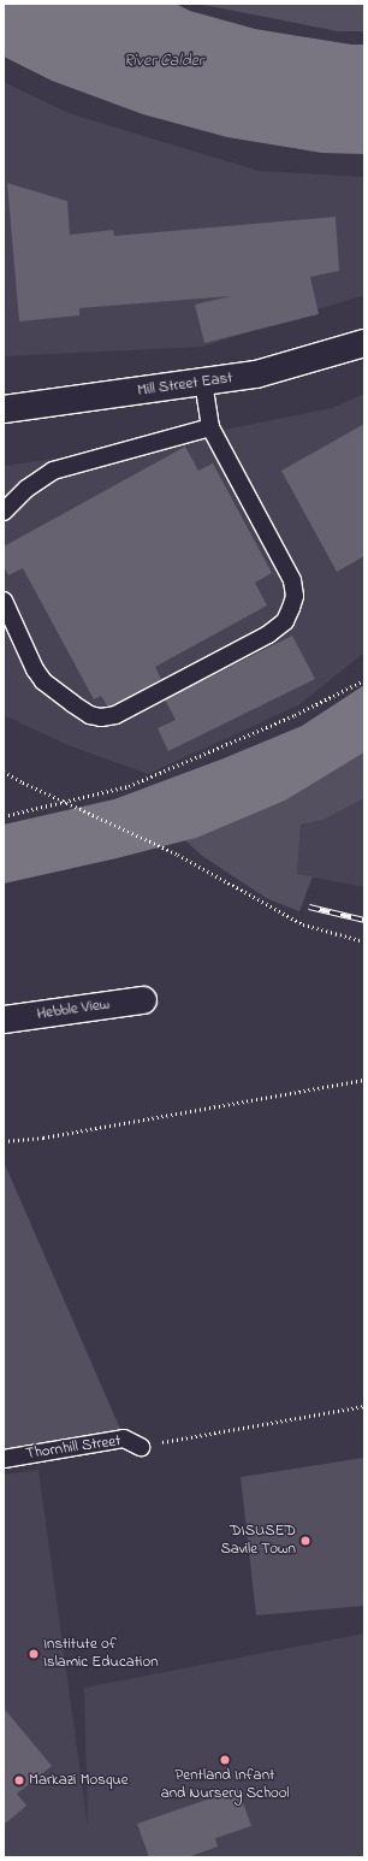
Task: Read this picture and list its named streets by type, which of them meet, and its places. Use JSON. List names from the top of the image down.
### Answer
{
  "streets": {
    "street": ["Mill Street East", "Hebble View"],
    "lane": ["Thornhill Street"]
  },
  "water": ["River Calder"],
  "places": [
    "DISUSED Savile Town",
    "Institute of Islamic Education",
    "Pentland Infant and Nursery School",
    "Markazi Mosque"
  ]
}
